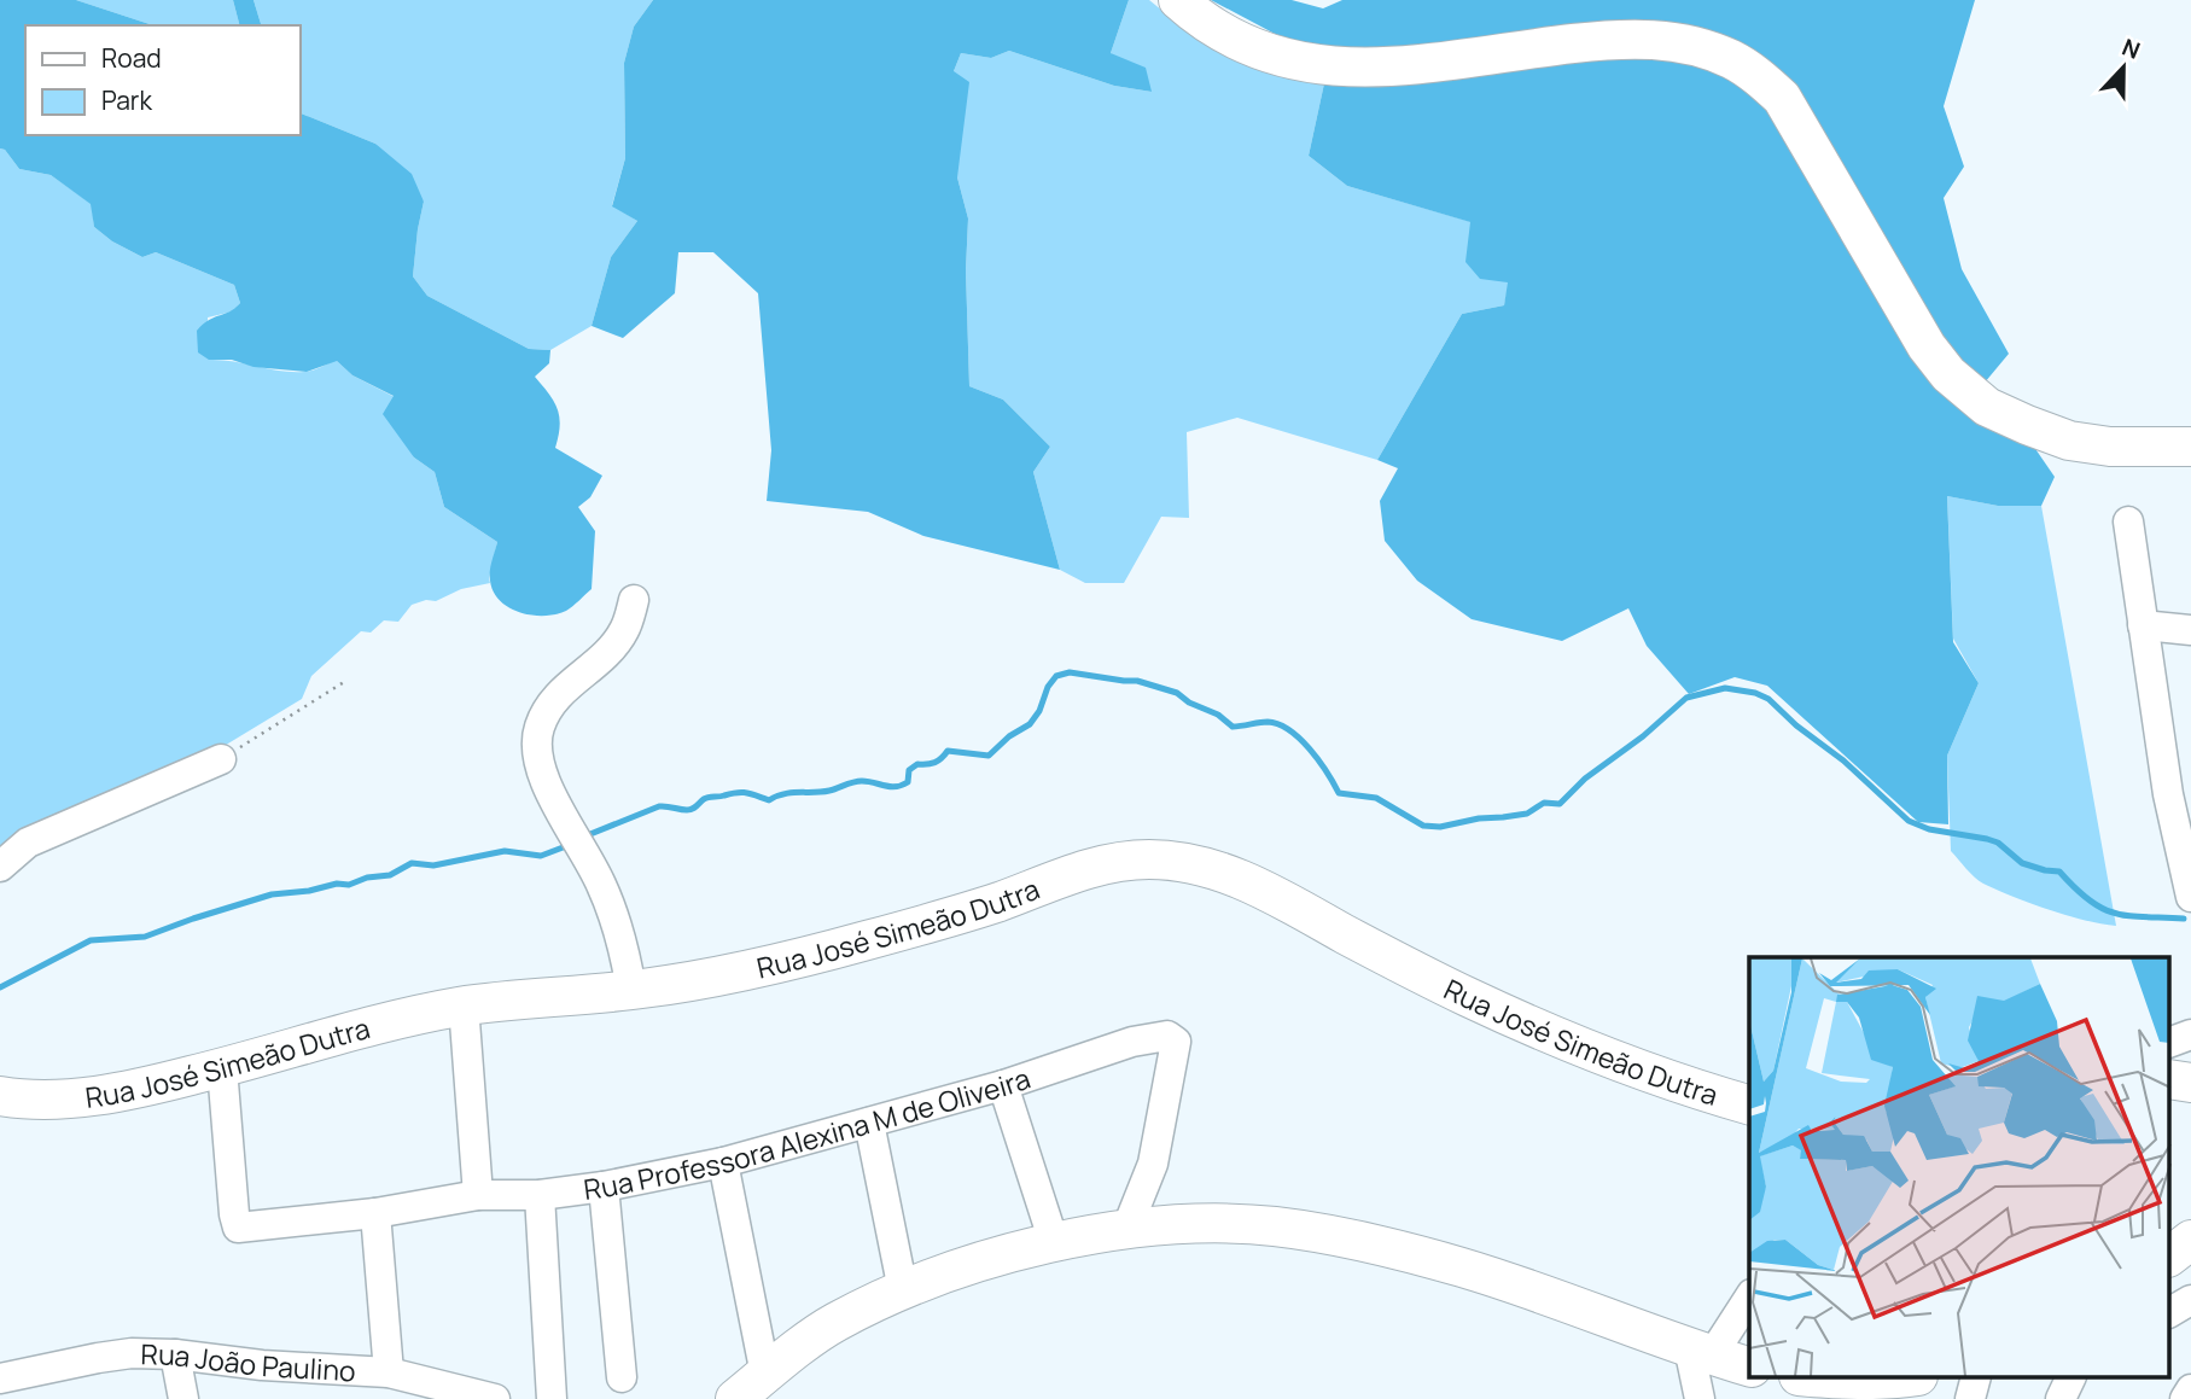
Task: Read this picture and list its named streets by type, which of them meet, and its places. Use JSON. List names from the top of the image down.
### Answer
{
  "streets": {
    "main road": ["Rua José Simeão Dutra"],
    "street": ["Rua Professora Alexina M de Oliveira", "Rua João Paulino"]
  },
  "crossings": [
    ["Rua José Simeão Dutra", "Rua Professora Alexina M de Oliveira"]
  ],
  "legend": ["Road", "Park"],
  "north": "top"
}
